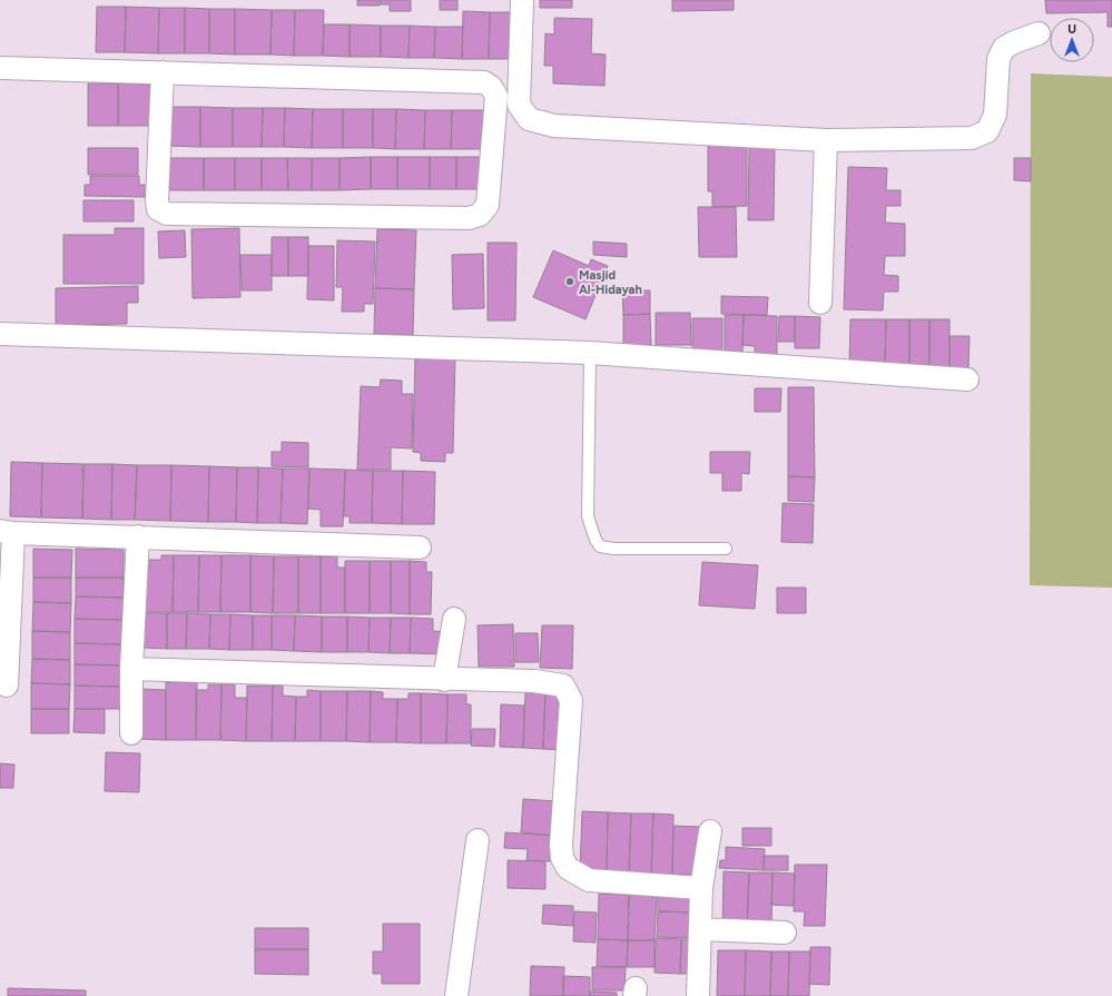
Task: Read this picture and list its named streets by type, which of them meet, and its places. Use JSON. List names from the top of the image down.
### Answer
{
  "places": ["Masjid Al-Hidayah"],
  "north": "top"
}
